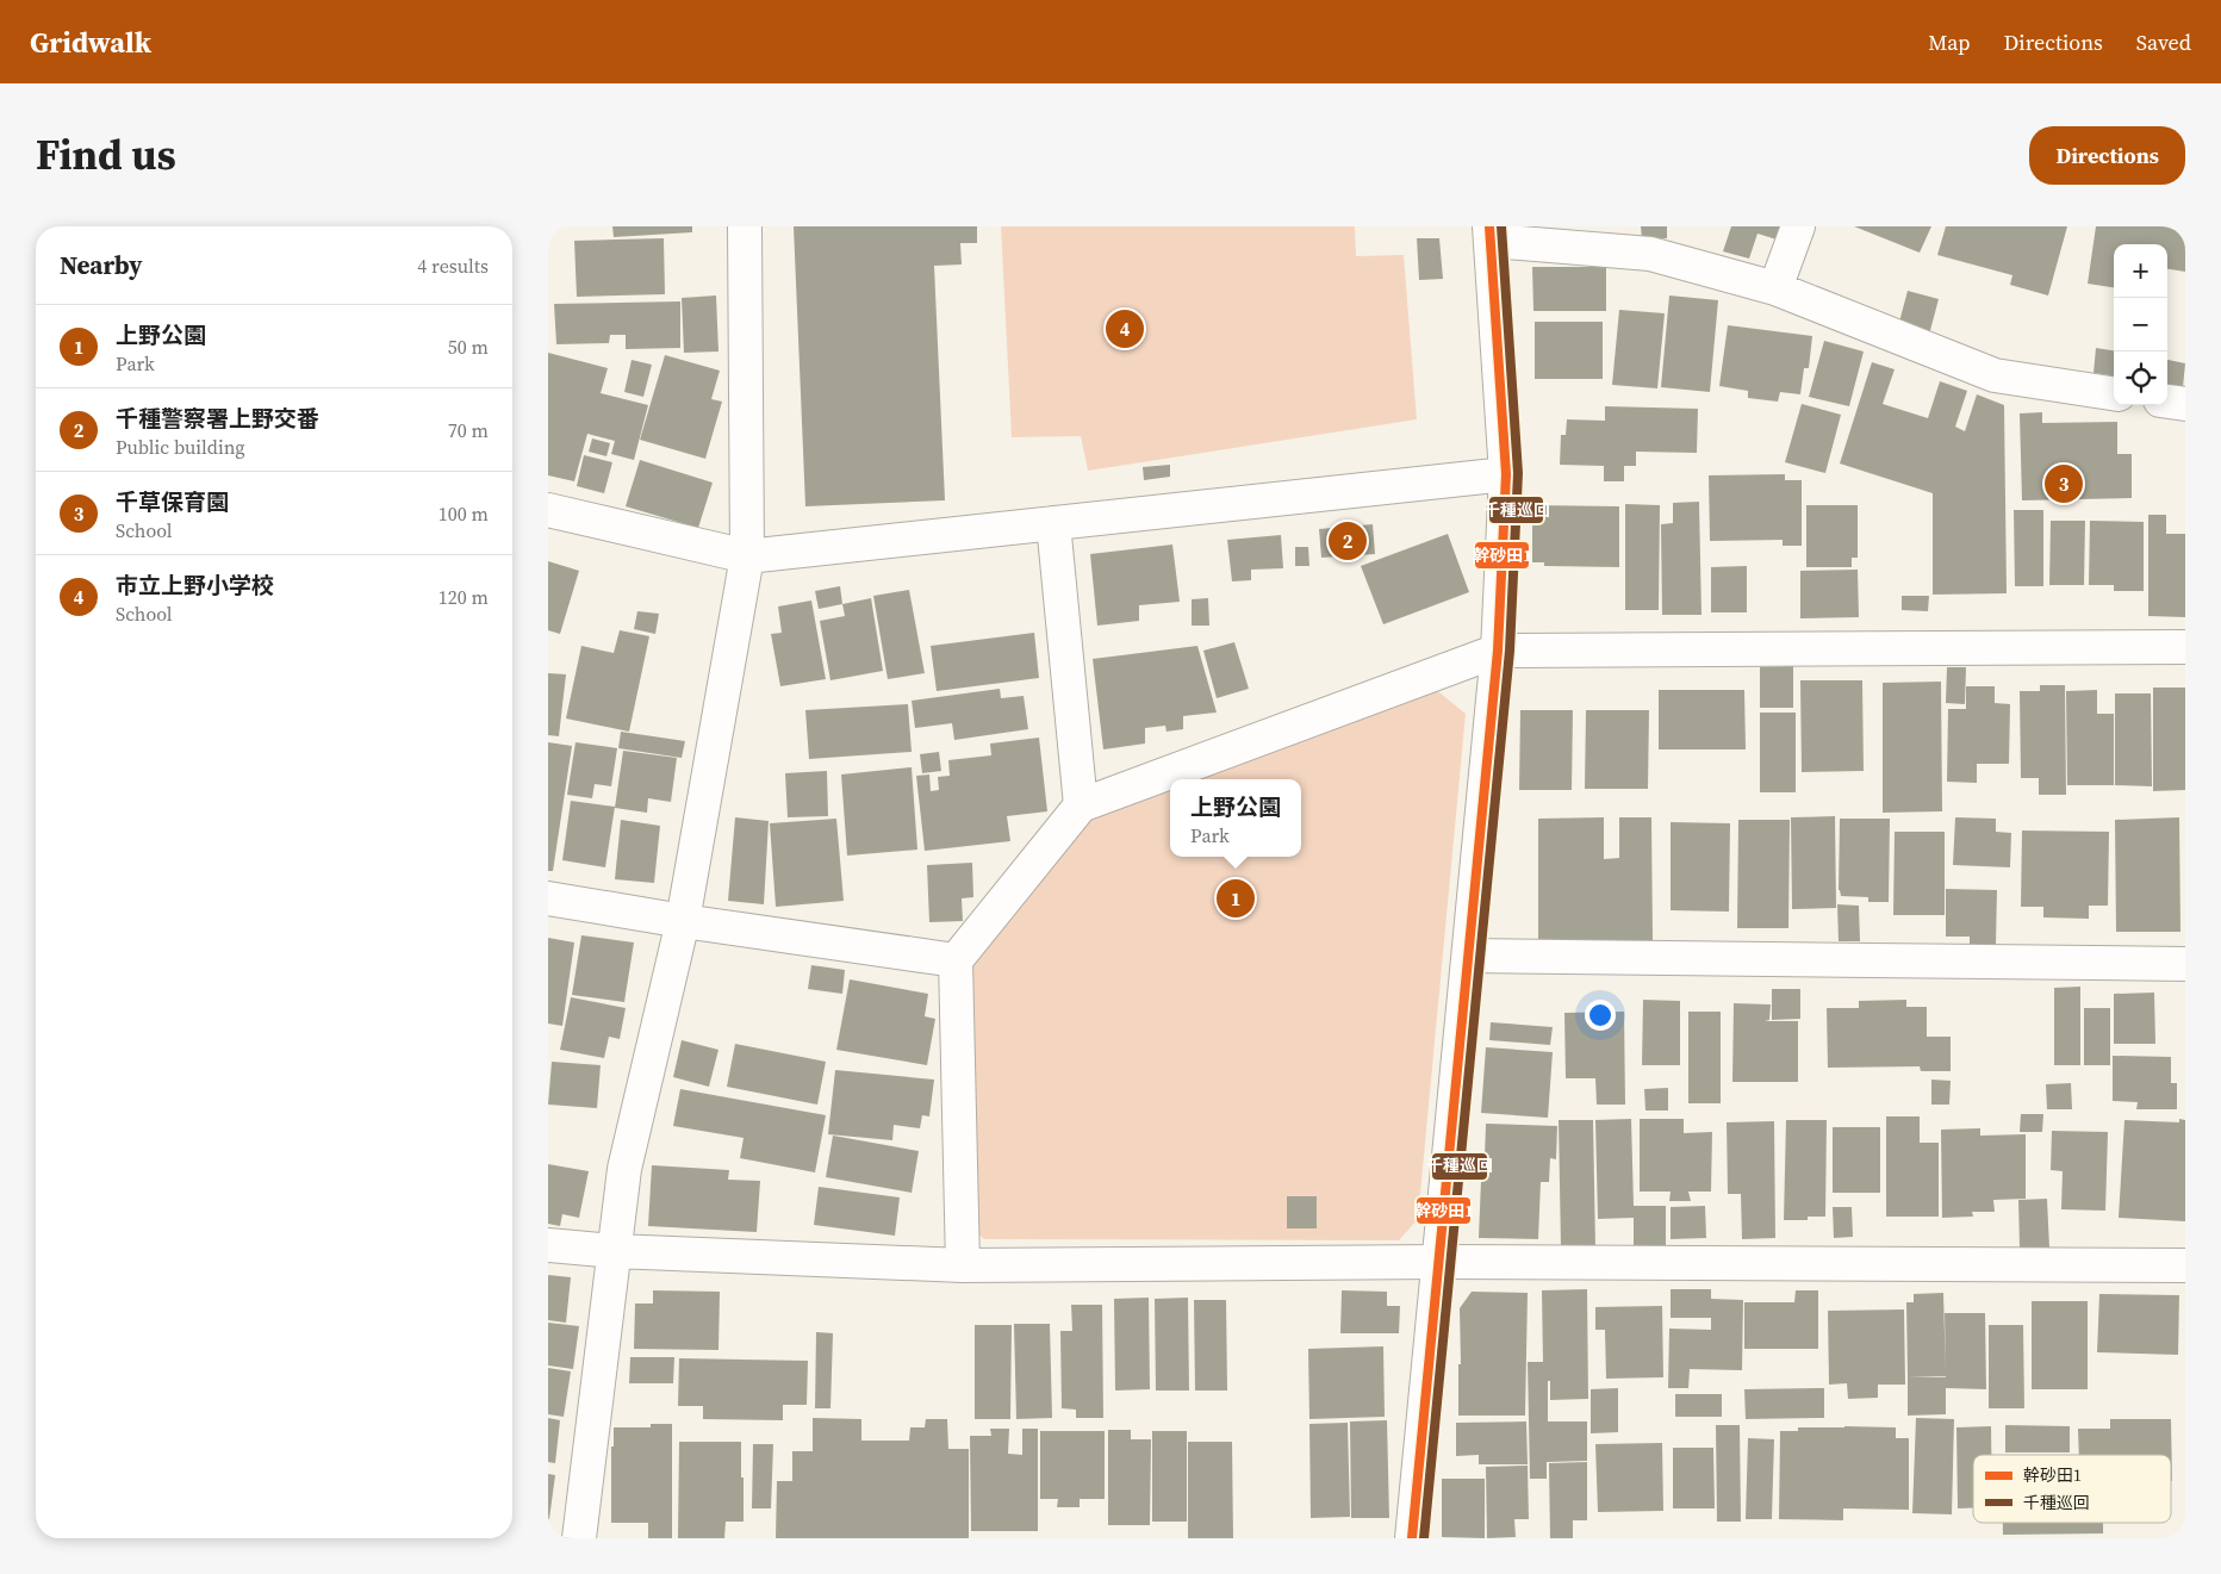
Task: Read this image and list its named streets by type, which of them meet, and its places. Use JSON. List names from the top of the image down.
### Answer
{
  "lines": ["transit line 幹砂田1", "transit line 千種巡回"],
  "legend": ["幹砂田1", "千種巡回"],
  "page": {
    "header": "Gridwalk",
    "nav": ["Map", "Directions", "Saved"],
    "title": "Find us",
    "buttons": "Directions",
    "heading": ["Nearby", "4 results"],
    "map_buttons": ["+", "−"],
    "list": [
      {
        "mark": "1",
        "name": "上野公園",
        "note": "Park",
        "value": "50 m"
      },
      {
        "mark": "2",
        "name": "千種警察署上野交番",
        "note": "Public building",
        "value": "70 m"
      },
      {
        "mark": "3",
        "name": "千草保育園",
        "note": "School",
        "value": "100 m"
      },
      {
        "mark": "4",
        "name": "市立上野小学校",
        "note": "School",
        "value": "120 m"
      }
    ],
    "pins": [
      "4",
      "3",
      "2",
      "1"
    ],
    "popup": ["上野公園", "Park"]
  }
}
